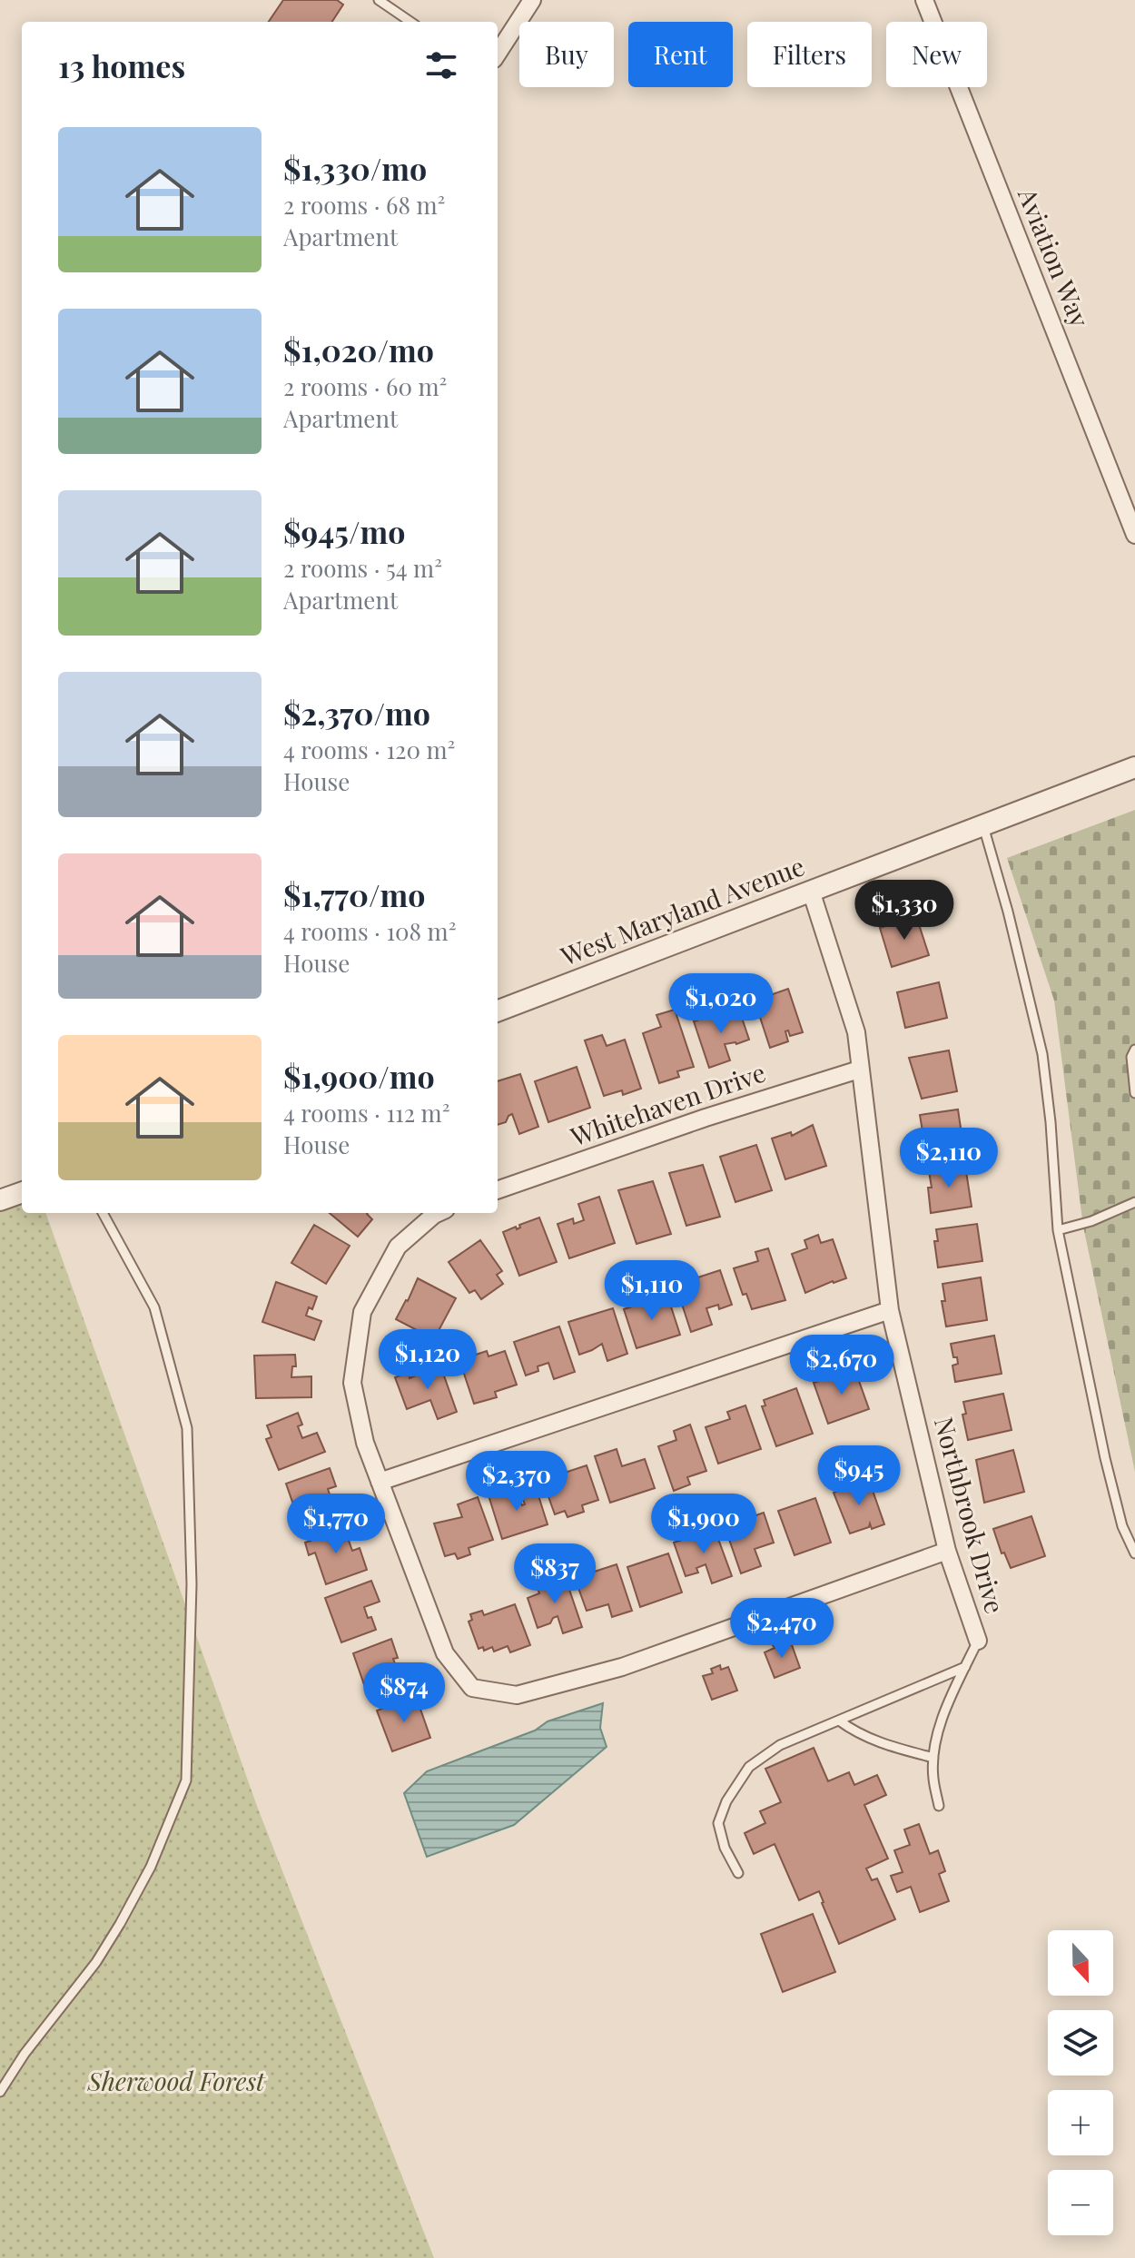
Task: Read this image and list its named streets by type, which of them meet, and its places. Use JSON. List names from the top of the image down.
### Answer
{
  "streets": {
    "street": [
      "Aviation Way",
      "West Maryland Avenue",
      "Whitehaven Drive",
      "Northbrook Drive"
    ]
  },
  "crossings": [
    ["West Maryland Avenue", "Northbrook Drive"],
    ["Whitehaven Drive", "Northbrook Drive"]
  ],
  "parks": ["Sherwood Forest"],
  "north": "bottom",
  "page": {
    "chip": [
      "Buy",
      "Rent",
      "Filters",
      "New"
    ],
    "heading": "13 homes",
    "list": [
      {
        "name": "$1,330/mo",
        "note": "2 rooms · 68 m² · Apartment"
      },
      {
        "name": "$1,020/mo",
        "note": "2 rooms · 60 m² · Apartment"
      },
      {
        "name": "$945/mo",
        "note": "2 rooms · 54 m² · Apartment"
      },
      {
        "name": "$2,370/mo",
        "note": "4 rooms · 120 m² · House"
      },
      {
        "name": "$1,770/mo",
        "note": "4 rooms · 108 m² · House"
      },
      {
        "name": "$1,900/mo",
        "note": "4 rooms · 112 m² · House"
      }
    ],
    "price": [
      "$1,330",
      "$1,020",
      "$2,110",
      "$1,110",
      "$1,120",
      "$2,670",
      "$945",
      "$2,370",
      "$1,770",
      "$1,900",
      "$837",
      "$2,470",
      "$874"
    ],
    "map_buttons": ["+", "−"]
  }
}
